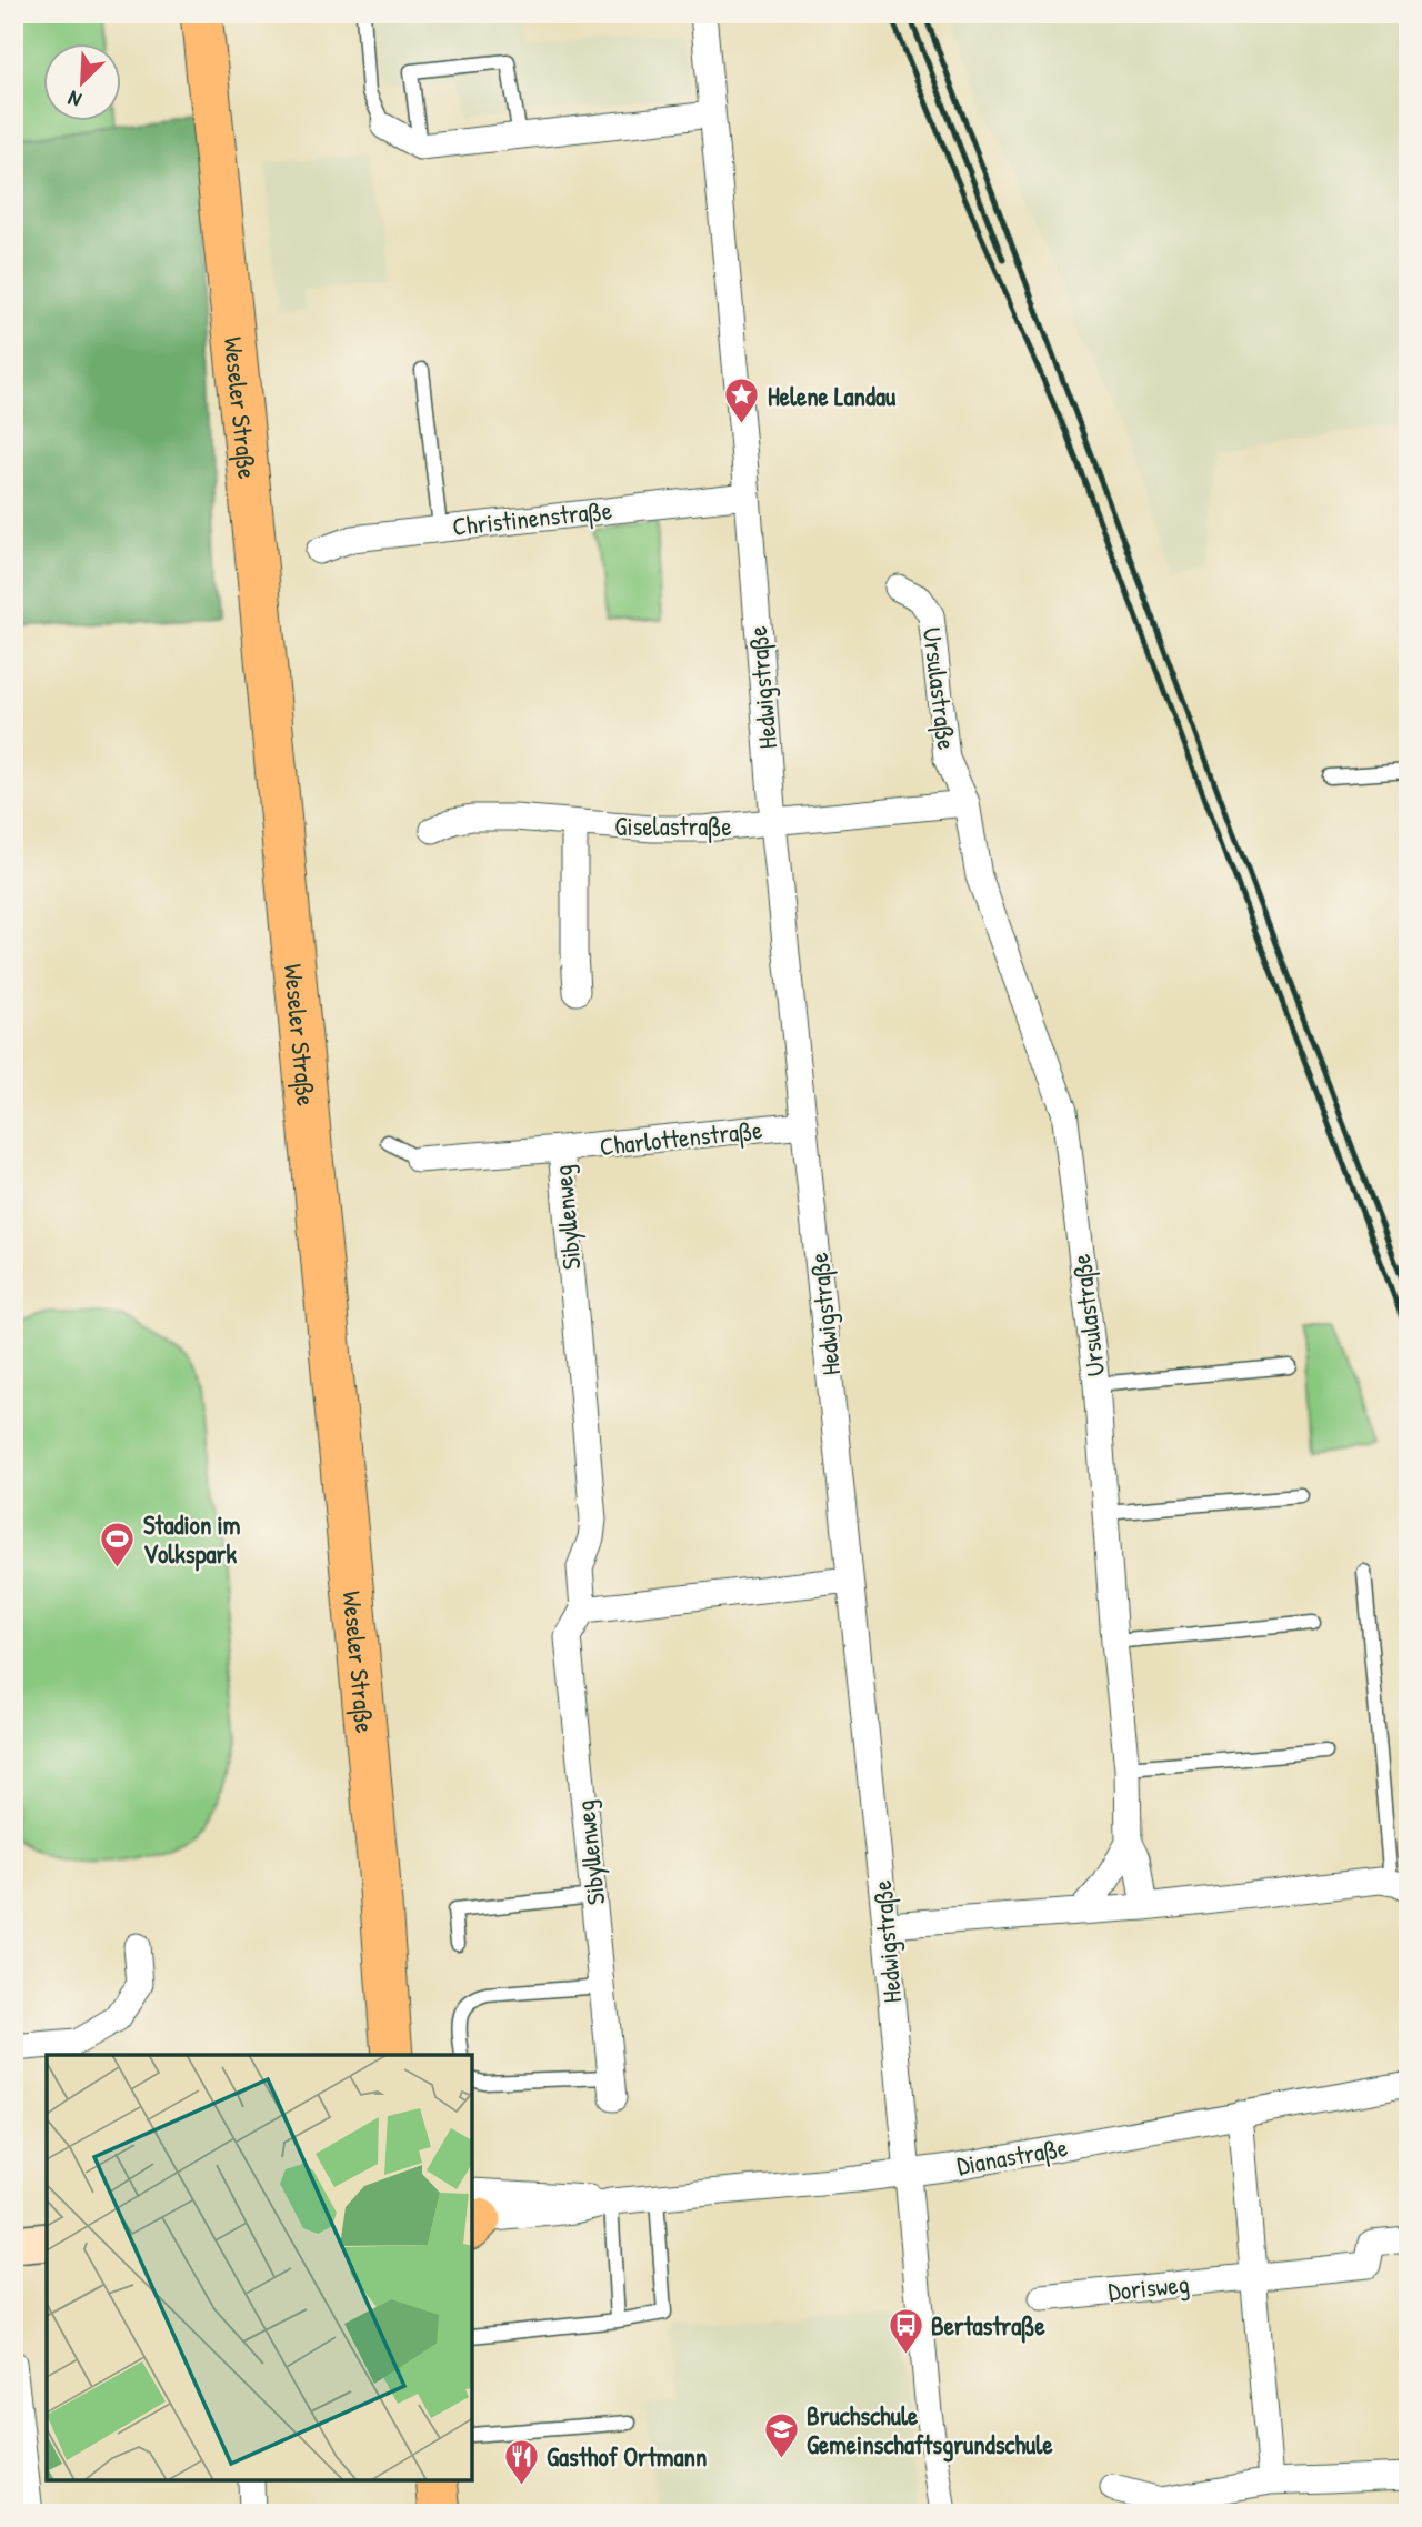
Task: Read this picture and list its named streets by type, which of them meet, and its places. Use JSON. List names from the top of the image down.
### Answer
{
  "streets": {
    "main road": ["Weseler Straße"],
    "street": [
      "Christinenstraße",
      "Hedwigstraße",
      "Ursulastraße",
      "Giselastraße",
      "Charlottenstraße",
      "Sibyllenweg",
      "Dianastraße",
      "Dorisweg"
    ]
  },
  "crossings": [
    ["Christinenstraße", "Hedwigstraße"],
    ["Hedwigstraße", "Giselastraße"],
    ["Hedwigstraße", "Charlottenstraße"],
    ["Hedwigstraße", "Dianastraße"],
    ["Charlottenstraße", "Sibyllenweg"]
  ],
  "places": {
    "place": ["Helene Landau"],
    "sports": ["Stadion im Volkspark"],
    "bus stop": ["Bertastraße"],
    "school or university": ["Bruchschule Gemeinschaftsgrundschule"],
    "restaurant": ["Gasthof Ortmann"]
  },
  "north": "bottom left"
}
